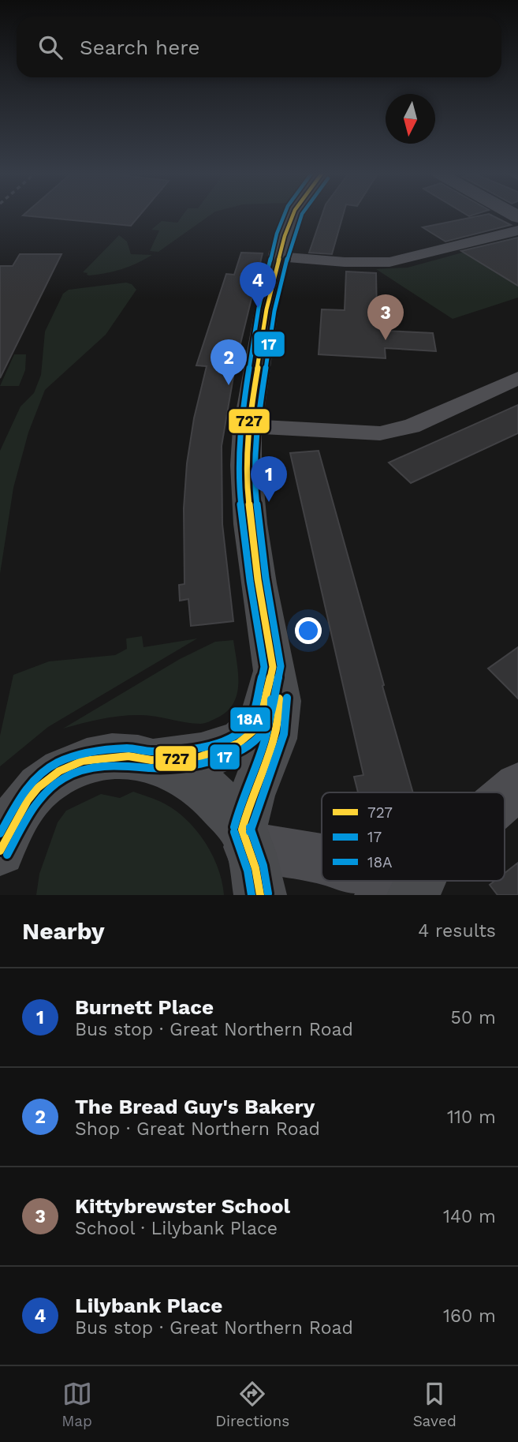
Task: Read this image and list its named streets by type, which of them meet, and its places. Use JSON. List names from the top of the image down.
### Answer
{
  "lines": ["transit line 727", "transit line 17", "transit line 18A"],
  "legend": ["727", "17", "18A"],
  "north": "bottom",
  "page": {
    "search": "Search here",
    "pins": [
      "4",
      "3",
      "2",
      "1"
    ],
    "heading": ["Nearby", "4 results"],
    "list": [
      {
        "mark": "1",
        "name": "Burnett Place",
        "note": "Bus stop · Great Northern Road",
        "value": "50 m"
      },
      {
        "mark": "2",
        "name": "The Bread Guy's Bakery",
        "note": "Shop · Great Northern Road",
        "value": "110 m"
      },
      {
        "mark": "3",
        "name": "Kittybrewster School",
        "note": "School · Lilybank Place",
        "value": "140 m"
      },
      {
        "mark": "4",
        "name": "Lilybank Place",
        "note": "Bus stop · Great Northern Road",
        "value": "160 m"
      }
    ],
    "nav": ["Map", "Directions", "Saved"]
  }
}
